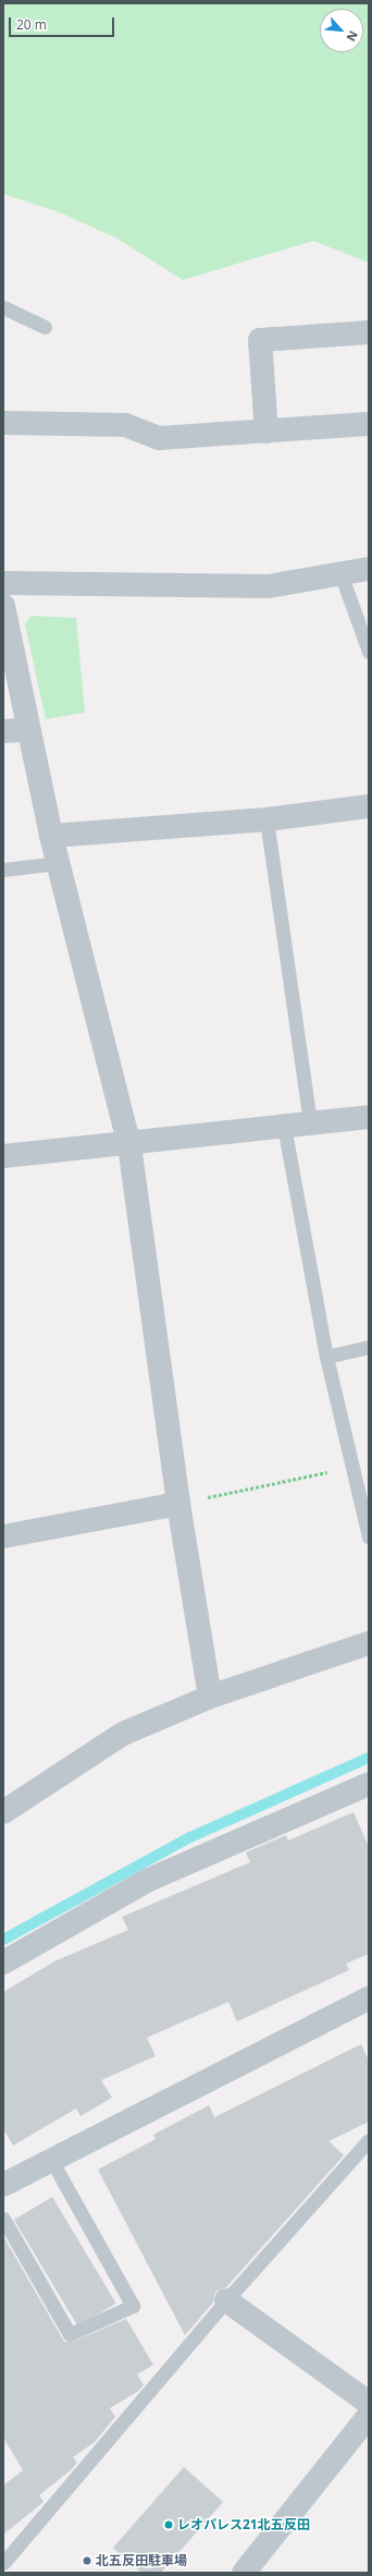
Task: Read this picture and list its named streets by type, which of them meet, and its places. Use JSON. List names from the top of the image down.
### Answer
{
  "places": ["レオパレス21北五反田", "北五反田駐車場"],
  "scale_bar": "20 m",
  "north": "bottom right"
}
